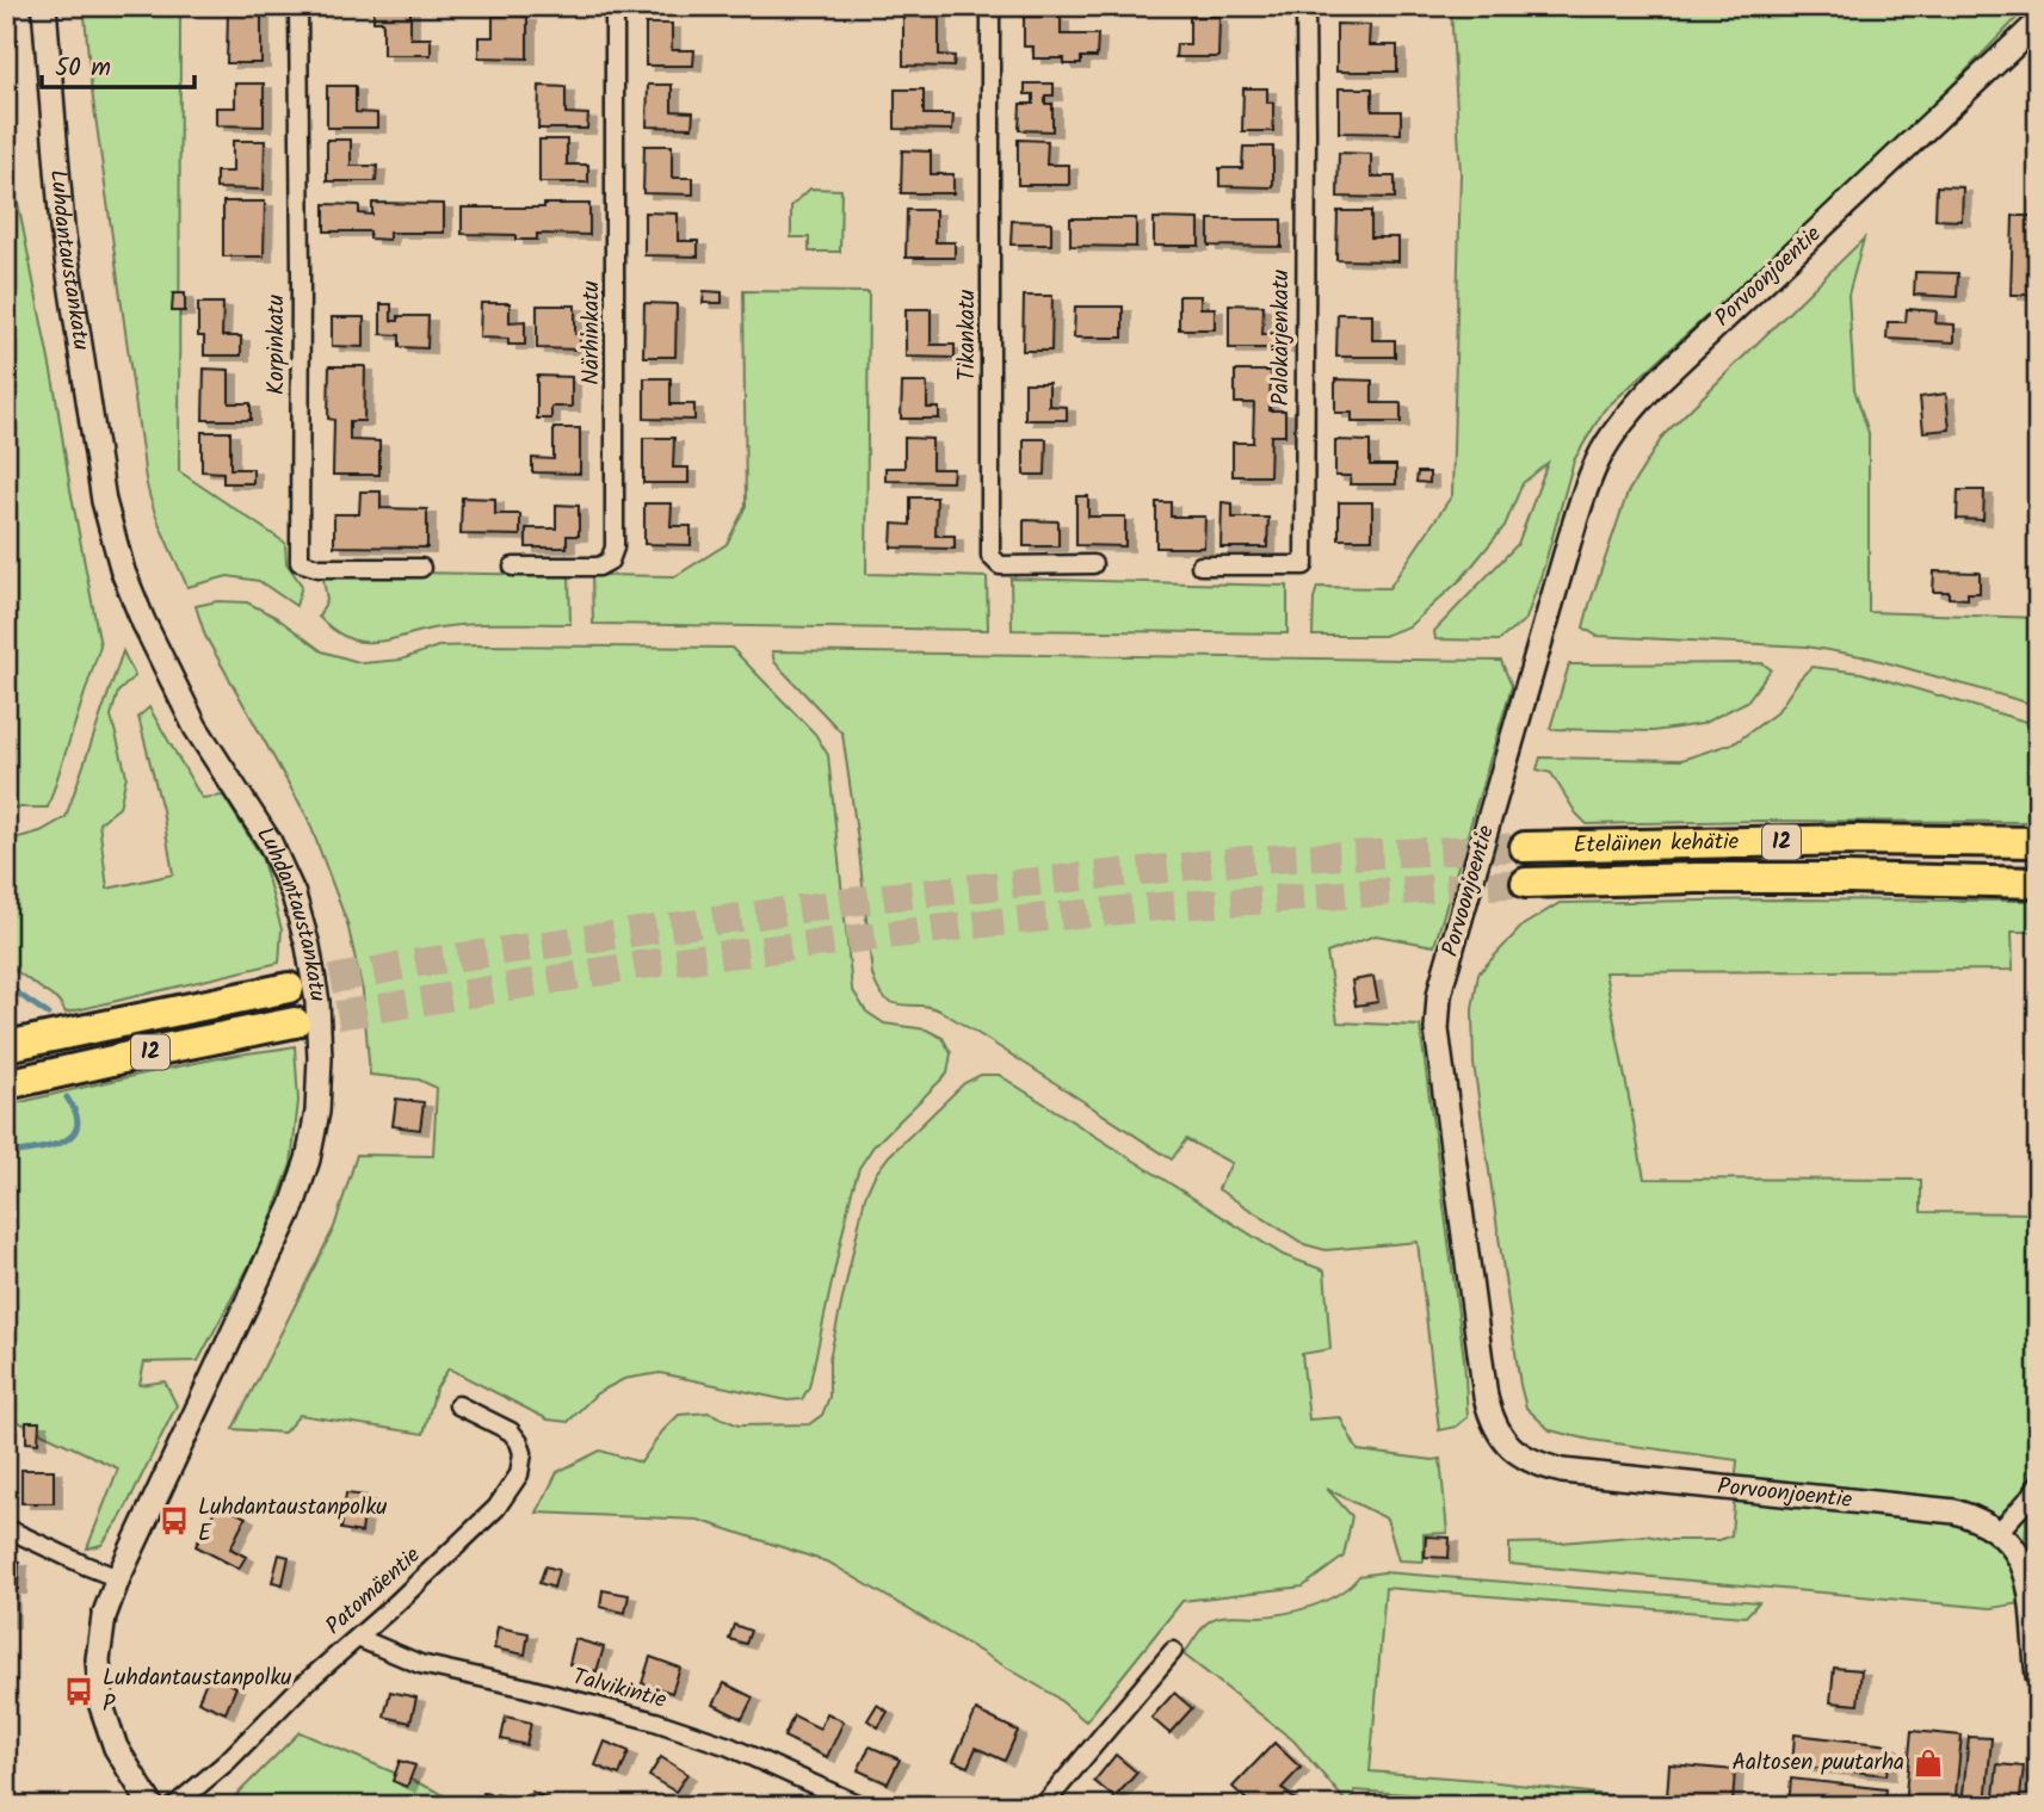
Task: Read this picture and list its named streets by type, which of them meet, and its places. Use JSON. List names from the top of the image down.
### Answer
{
  "streets": {
    "highway": ["12", "Eteläinen kehätie"],
    "street": [
      "Luhdantaustankatu",
      "Porvoonjoentie",
      "Närhinkatu",
      "Tikankatu",
      "Palokärjenkatu",
      "Korpinkatu",
      "Patomäentie",
      "Talvikintie"
    ]
  },
  "crossings": [
    ["Patomäentie", "Talvikintie"]
  ],
  "places": {
    "bus stop": ["Luhdantaustanpolku E", "Luhdantaustanpolku P"],
    "shop": ["Aaltosen puutarha"]
  },
  "scale_bar": "50 m"
}
